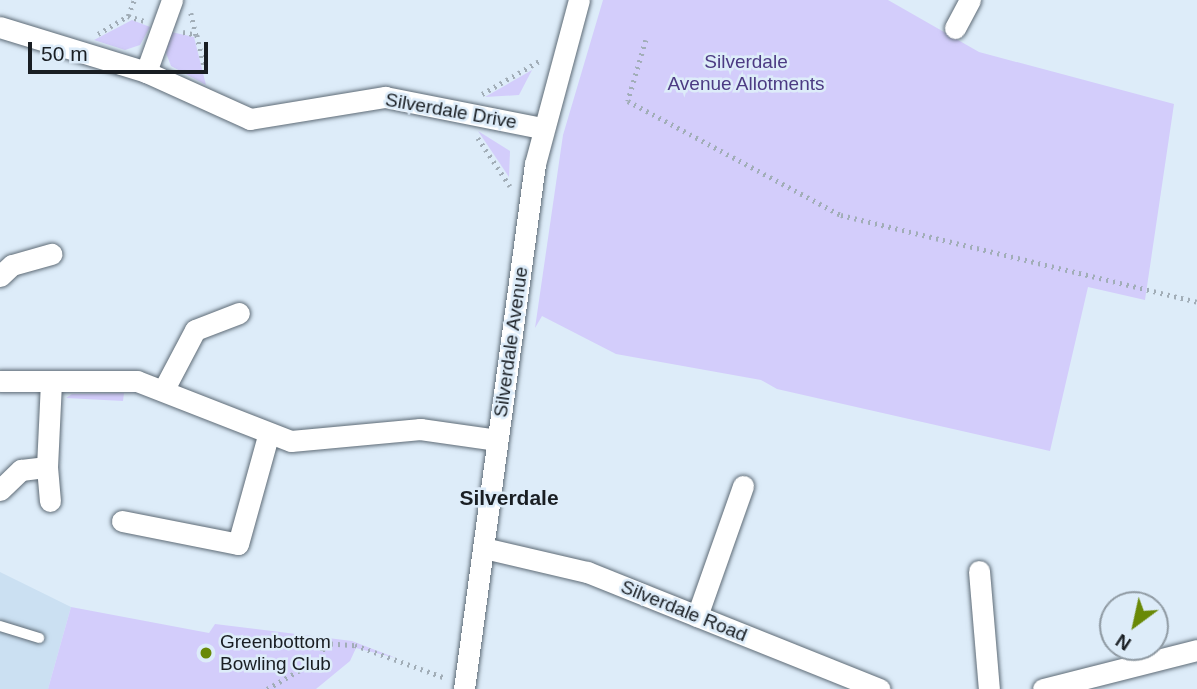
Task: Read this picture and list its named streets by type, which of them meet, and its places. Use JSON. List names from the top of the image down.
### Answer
{
  "streets": {
    "street": ["Silverdale Drive", "Silverdale Avenue", "Silverdale Road"]
  },
  "crossings": [
    ["Silverdale Drive", "Silverdale Avenue"],
    ["Silverdale Avenue", "Silverdale Road"]
  ],
  "districts": ["Silverdale"],
  "parks": ["Silverdale Avenue Allotments"],
  "places": ["Greenbottom Bowling Club"],
  "scale_bar": "50 m",
  "north": "bottom left"
}
